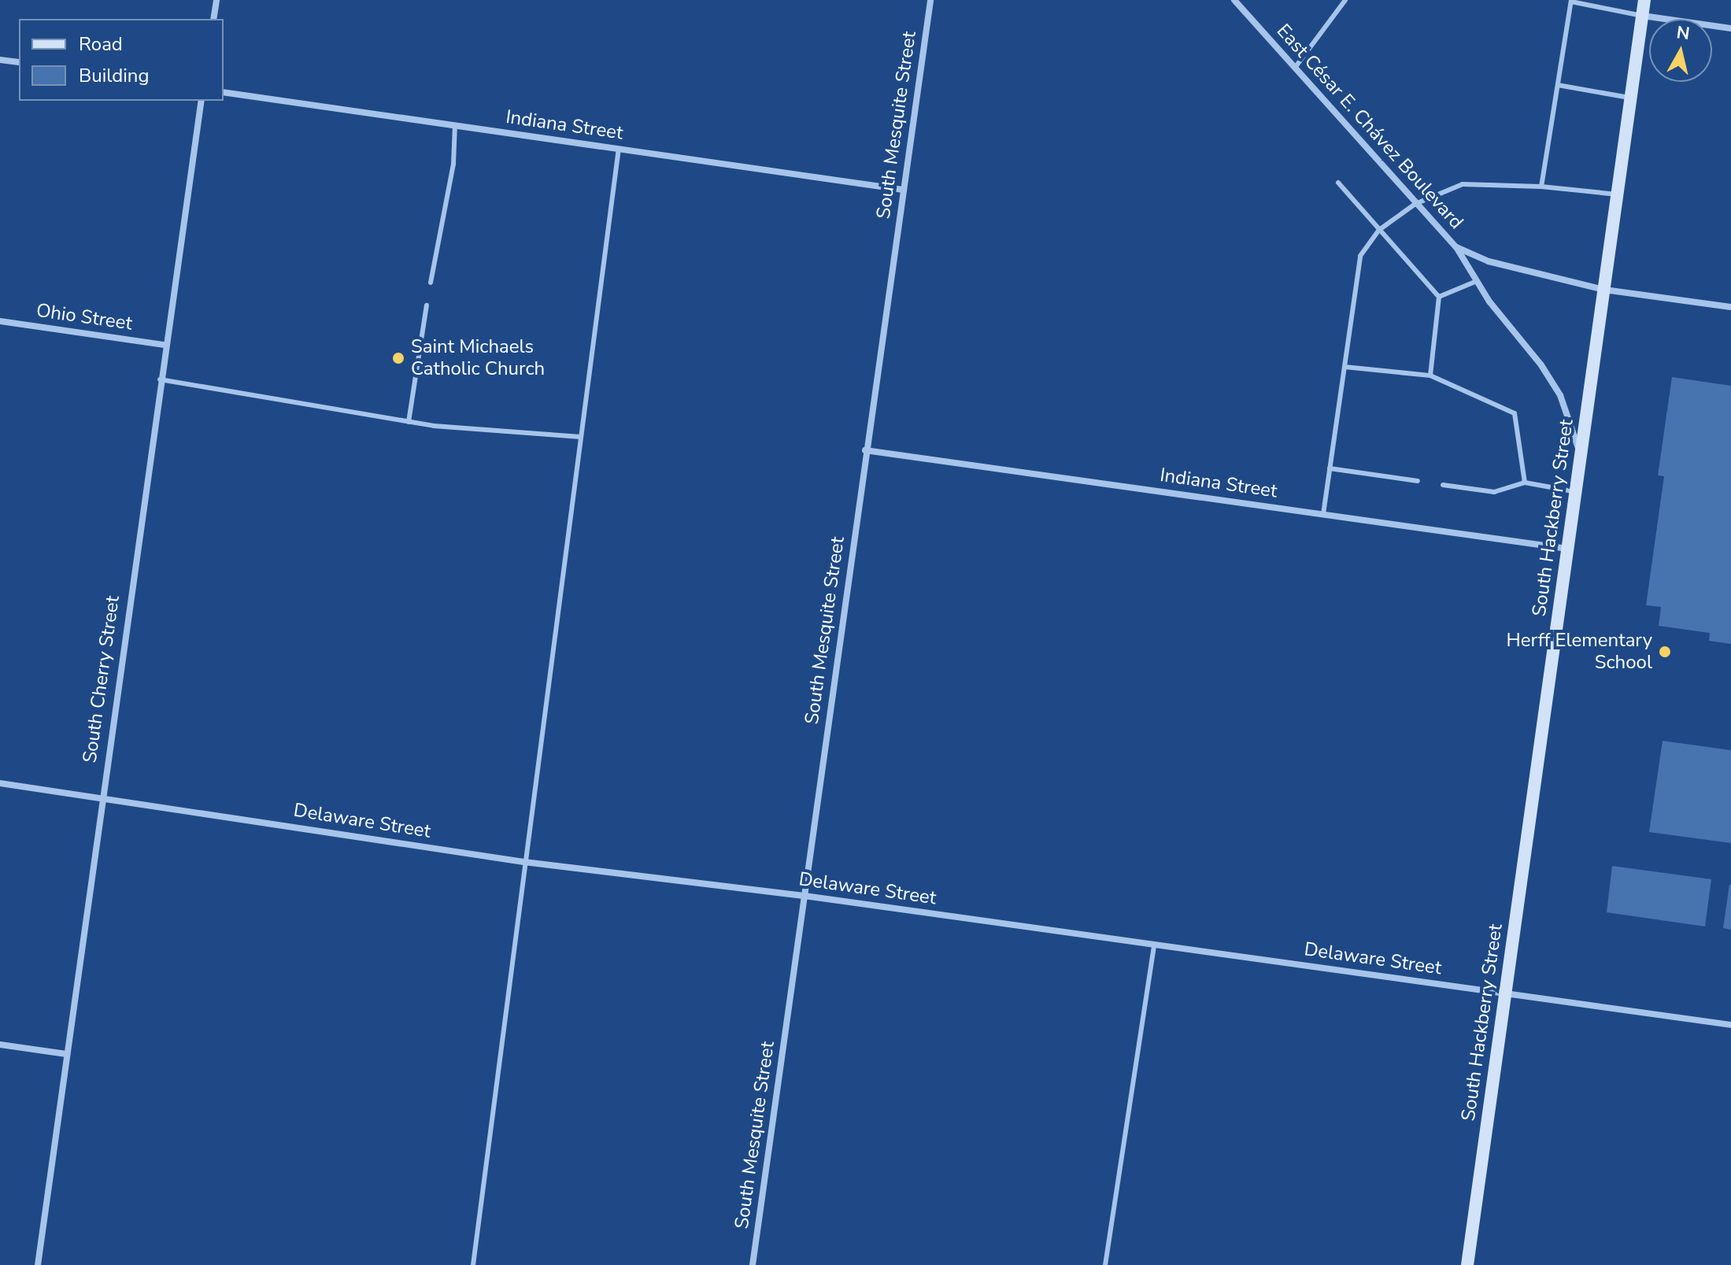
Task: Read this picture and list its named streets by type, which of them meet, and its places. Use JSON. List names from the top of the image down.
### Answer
{
  "streets": {
    "main road": ["South Hackberry Street"],
    "street": [
      "Indiana Street",
      "South Mesquite Street",
      "East César E. Chávez Boulevard",
      "Ohio Street",
      "South Cherry Street",
      "Delaware Street"
    ]
  },
  "crossings": [
    ["Indiana Street", "South Mesquite Street"],
    ["Indiana Street", "South Hackberry Street"],
    ["South Mesquite Street", "Delaware Street"],
    ["East César E. Chávez Boulevard", "South Hackberry Street"],
    ["Ohio Street", "South Cherry Street"],
    ["South Hackberry Street", "Delaware Street"],
    ["South Cherry Street", "Delaware Street"]
  ],
  "places": ["Saint Michaels Catholic Church", "Herff Elementary School"],
  "legend": ["Road", "Building"],
  "north": "top"
}
